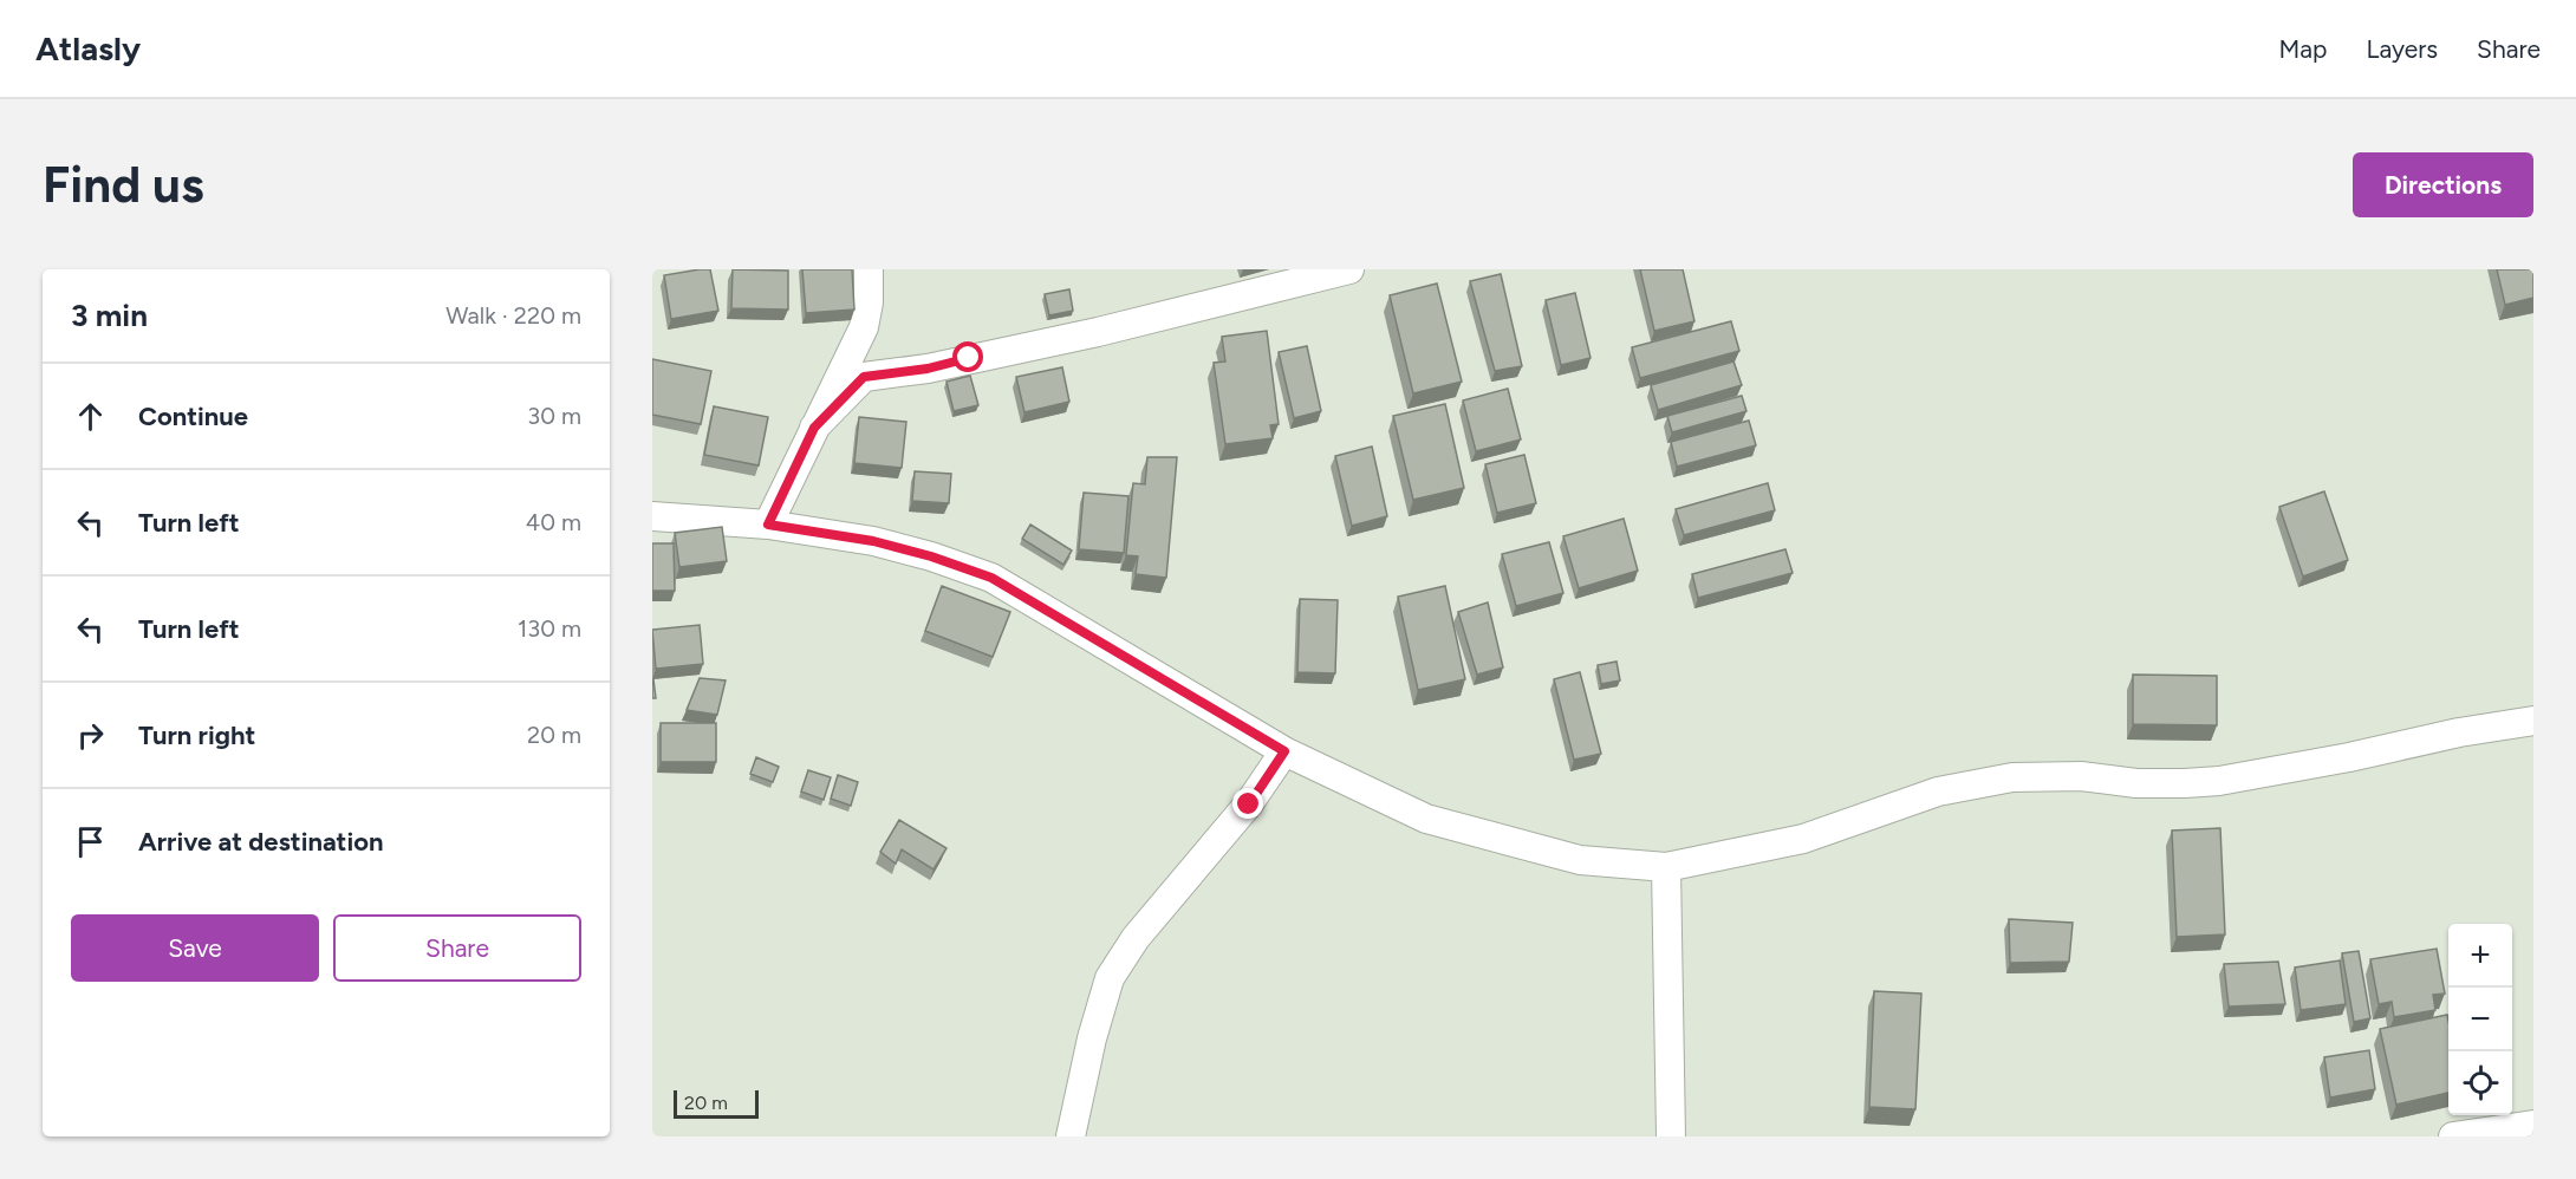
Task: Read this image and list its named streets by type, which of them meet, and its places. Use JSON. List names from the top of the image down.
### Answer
{
  "scale_bar": "20 m",
  "page": {
    "header": "Atlasly",
    "nav": ["Map", "Layers", "Share"],
    "buttons": [
      "Directions",
      ["Save", "Share"]
    ],
    "title": "Find us",
    "heading": ["3 min", "Walk · 220 m"],
    "list": [
      ["Continue", "30 m"],
      ["Turn left", "40 m"],
      ["Turn left", "130 m"],
      ["Turn right", "20 m"],
      "Arrive at destination"
    ],
    "map_buttons": ["+", "−"],
    "scale": "20 m"
  }
}
